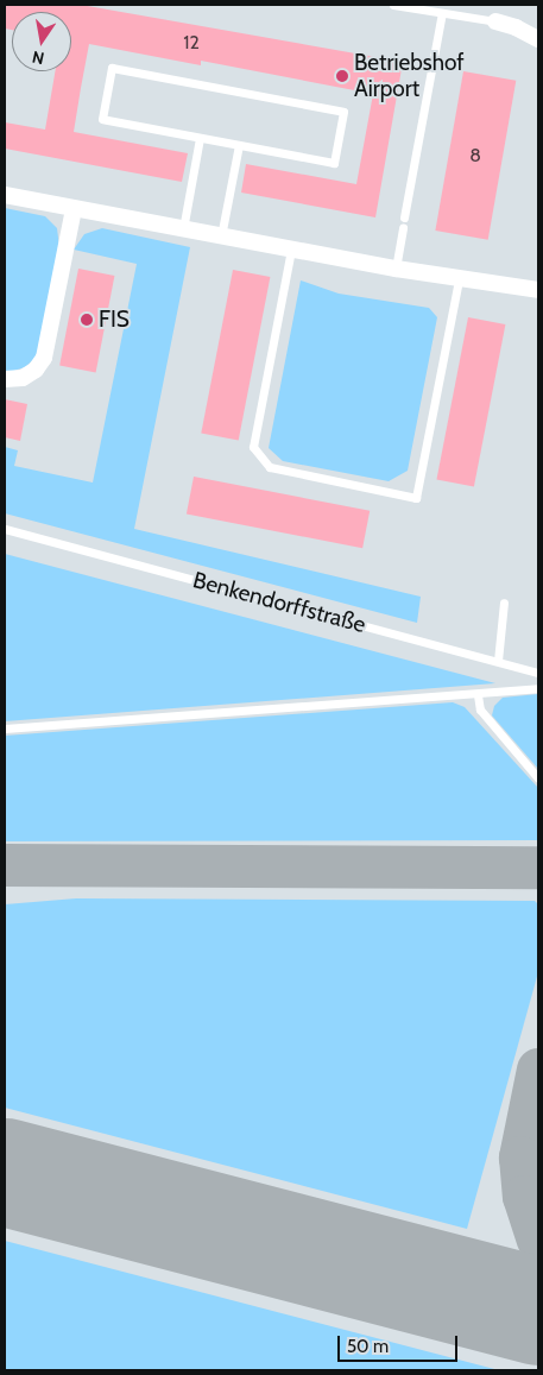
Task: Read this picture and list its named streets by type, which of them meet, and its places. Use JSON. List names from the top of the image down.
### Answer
{
  "streets": {
    "lane": ["Benkendorffstraße"]
  },
  "places": ["Betriebshof Airport", "FIS"],
  "house_numbers": ["12", "8"],
  "scale_bar": "50 m",
  "north": "bottom"
}
